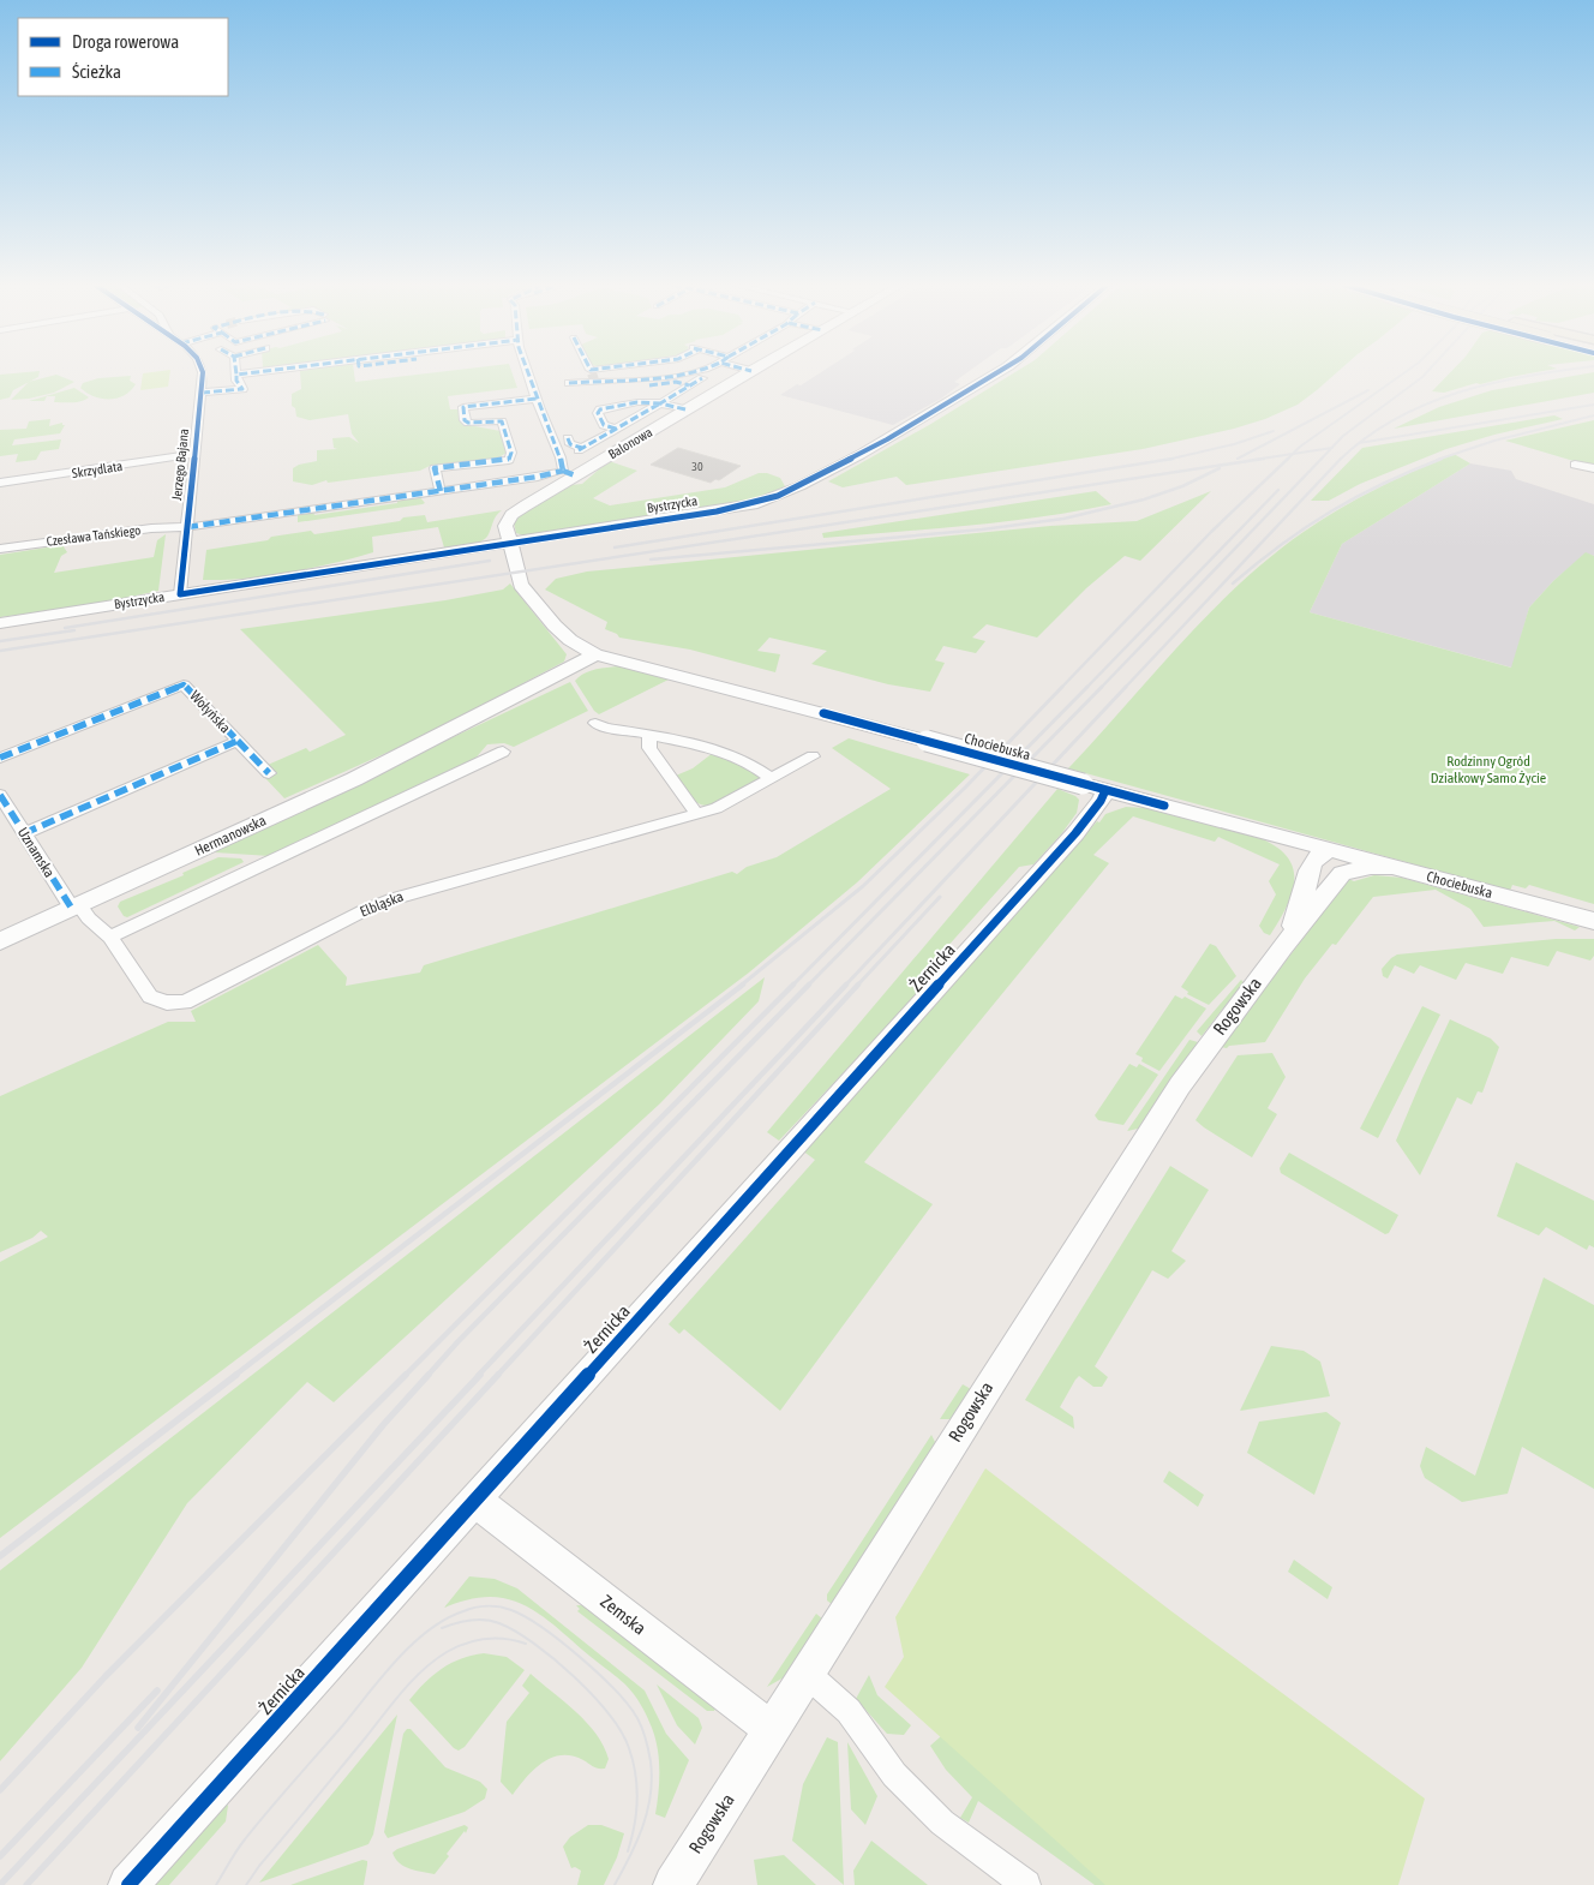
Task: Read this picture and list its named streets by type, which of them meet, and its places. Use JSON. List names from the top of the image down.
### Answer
{
  "streets": {
    "street": [
      "Balonowa",
      "Jerzego Bajana",
      "Skrzydlata",
      "Bystrzycka",
      "Czesława Tańskiego",
      "Wołyńska",
      "Chociebuska",
      "Hermanowska",
      "Uznamska",
      "Elbląska",
      "Żernicka",
      "Rogowska",
      "Zemska"
    ]
  },
  "crossings": [
    ["Balonowa", "Bystrzycka"],
    ["Balonowa", "Czesława Tańskiego"],
    ["Balonowa", "Chociebuska"],
    ["Jerzego Bajana", "Skrzydlata"],
    ["Jerzego Bajana", "Bystrzycka"],
    ["Jerzego Bajana", "Czesława Tańskiego"],
    ["Bystrzycka", "Chociebuska"],
    ["Wołyńska", "Uznamska"],
    ["Chociebuska", "Hermanowska"],
    ["Chociebuska", "Żernicka"],
    ["Hermanowska", "Uznamska"],
    ["Hermanowska", "Elbląska"],
    ["Uznamska", "Elbląska"],
    ["Żernicka", "Zemska"],
    ["Rogowska", "Zemska"]
  ],
  "parks": ["Rodzinny Ogród Działkowy Samo Życie"],
  "house_numbers": ["30"],
  "legend": ["Droga rowerowa", "Ścieżka"]
}
